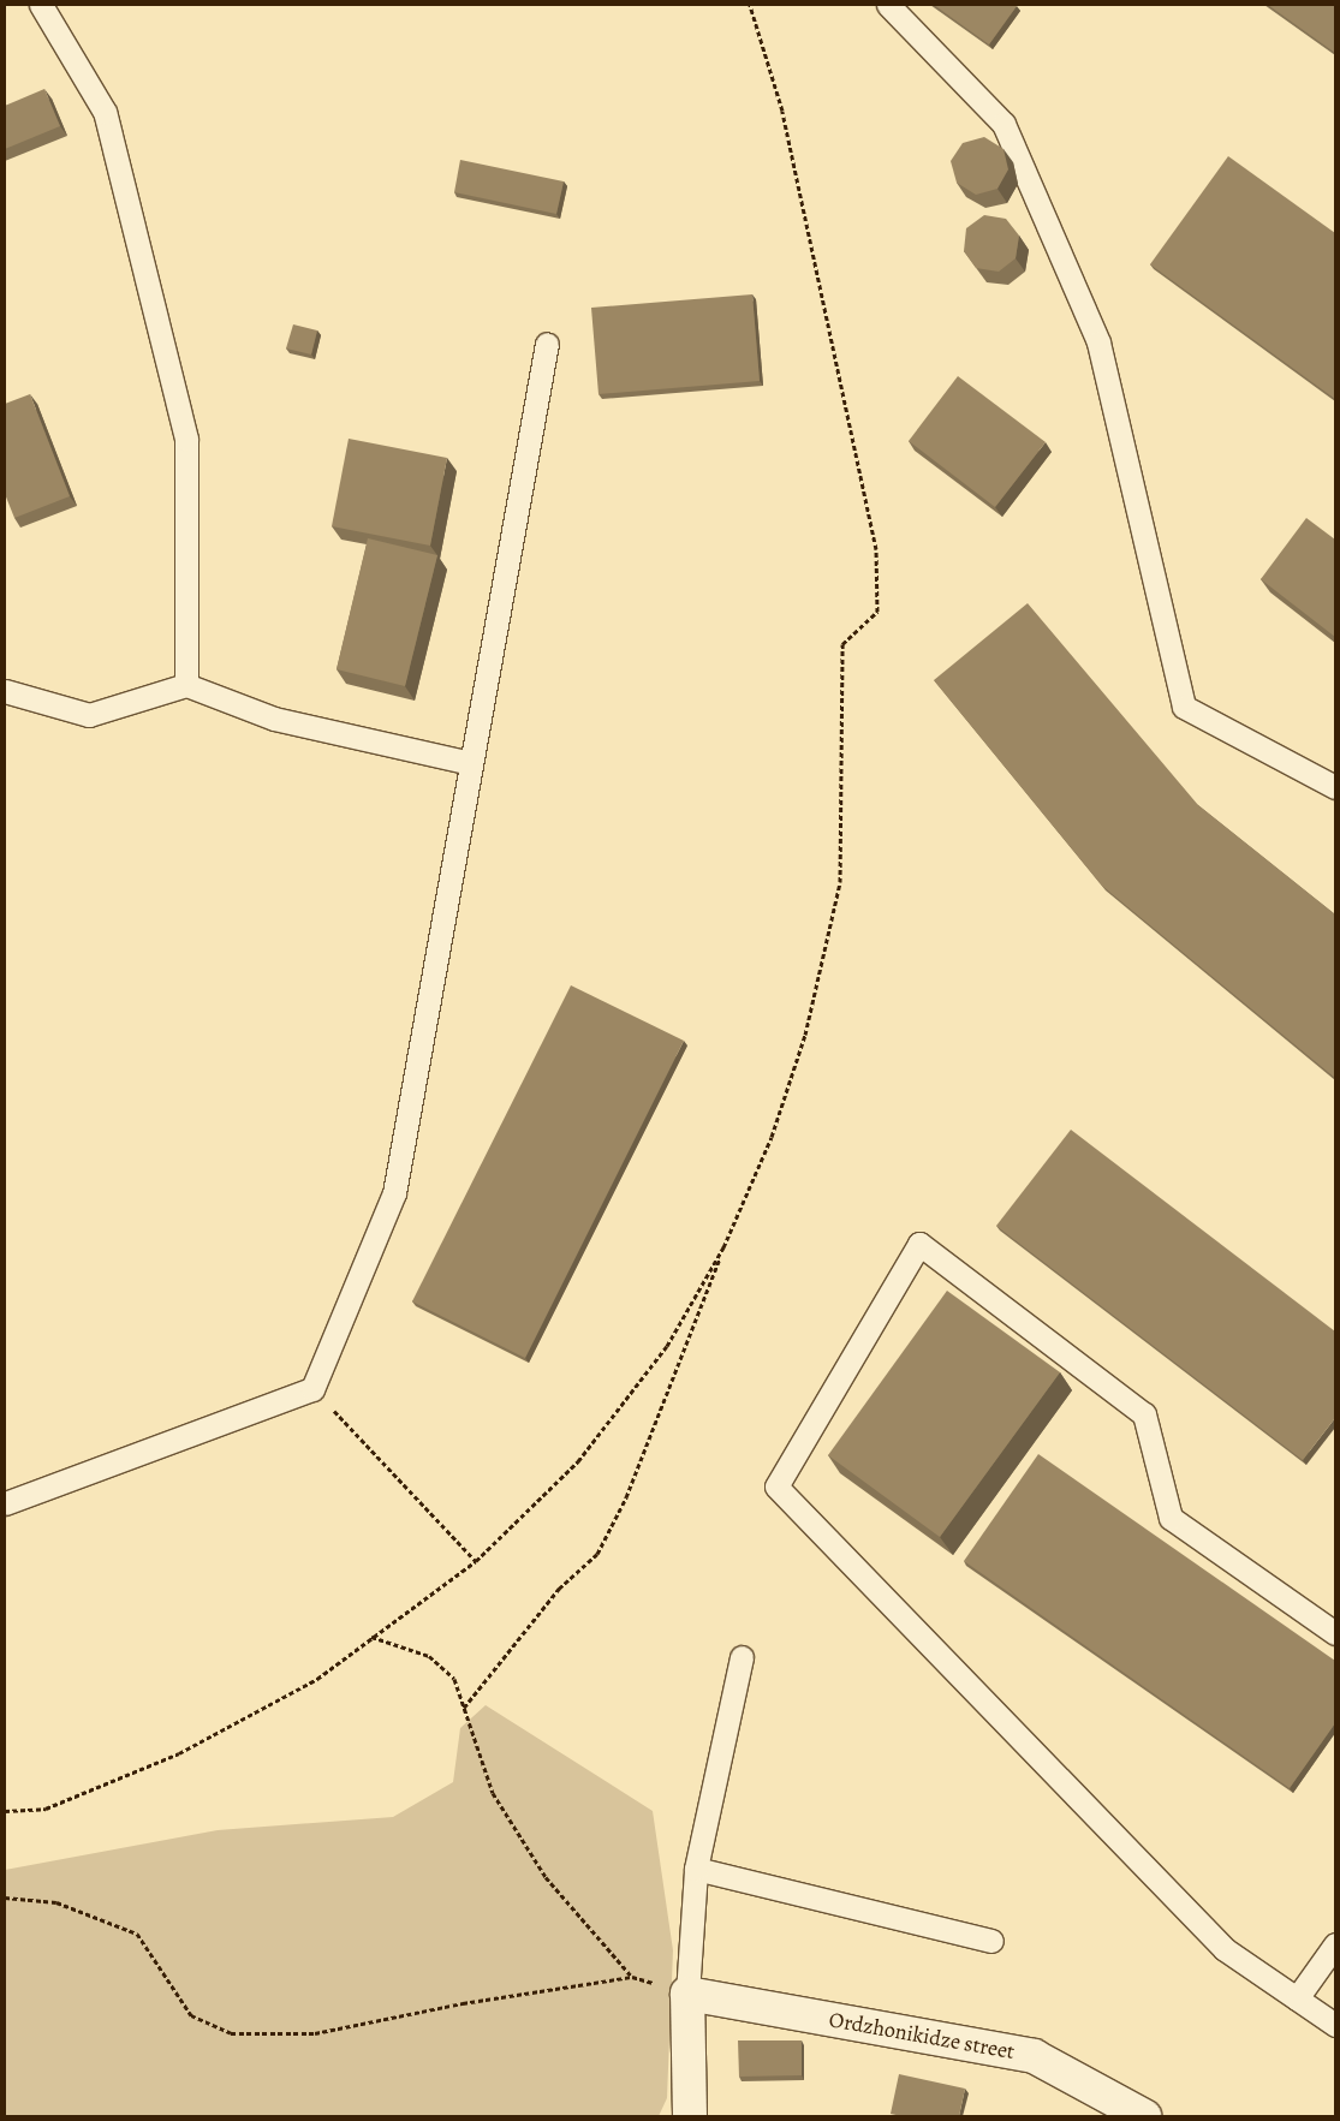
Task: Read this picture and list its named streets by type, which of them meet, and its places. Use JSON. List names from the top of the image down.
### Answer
{
  "streets": {
    "street": ["Ordzhonikidze street"]
  }
}
